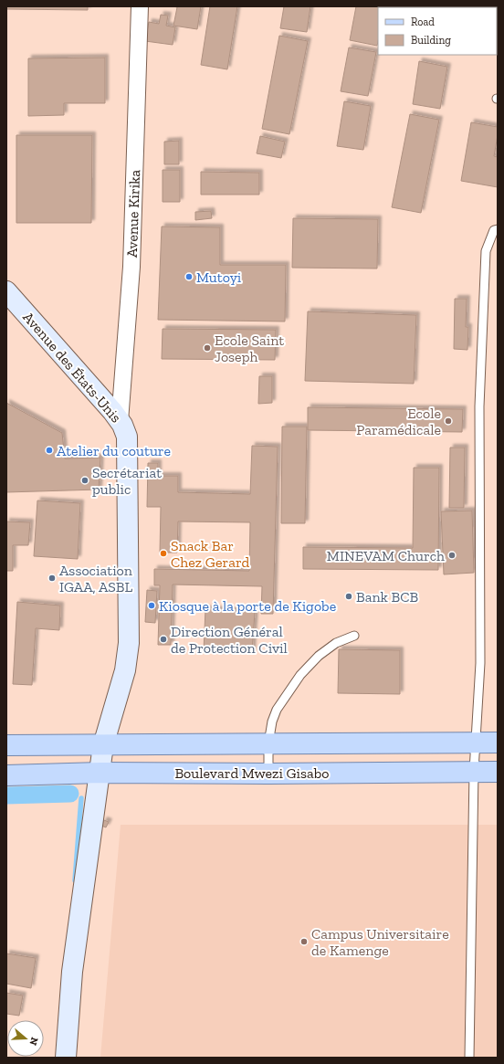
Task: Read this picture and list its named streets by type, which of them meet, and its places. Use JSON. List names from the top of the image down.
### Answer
{
  "streets": {
    "main road": ["Boulevard Mwezi Gisabo"],
    "street": ["Avenue Kirika", "Avenue des États-Unis"]
  },
  "crossings": [
    ["Avenue Kirika", "Avenue des États-Unis"],
    ["Avenue des États-Unis", "Boulevard Mwezi Gisabo"]
  ],
  "places": [
    "Mutoyi",
    "Ecole Saint Joseph",
    "Ecole Paramédicale",
    "Atelier du couture",
    "Secrétariat public",
    "Snack Bar Chez Gerard",
    "MINEVAM Church",
    "Association IGAA, ASBL",
    "Bank BCB",
    "Kiosque à la porte de Kigobe",
    "Direction Général de Protection Civil",
    "Campus Universitaire de Kamenge"
  ],
  "legend": ["Road", "Building"],
  "north": "right"
}
